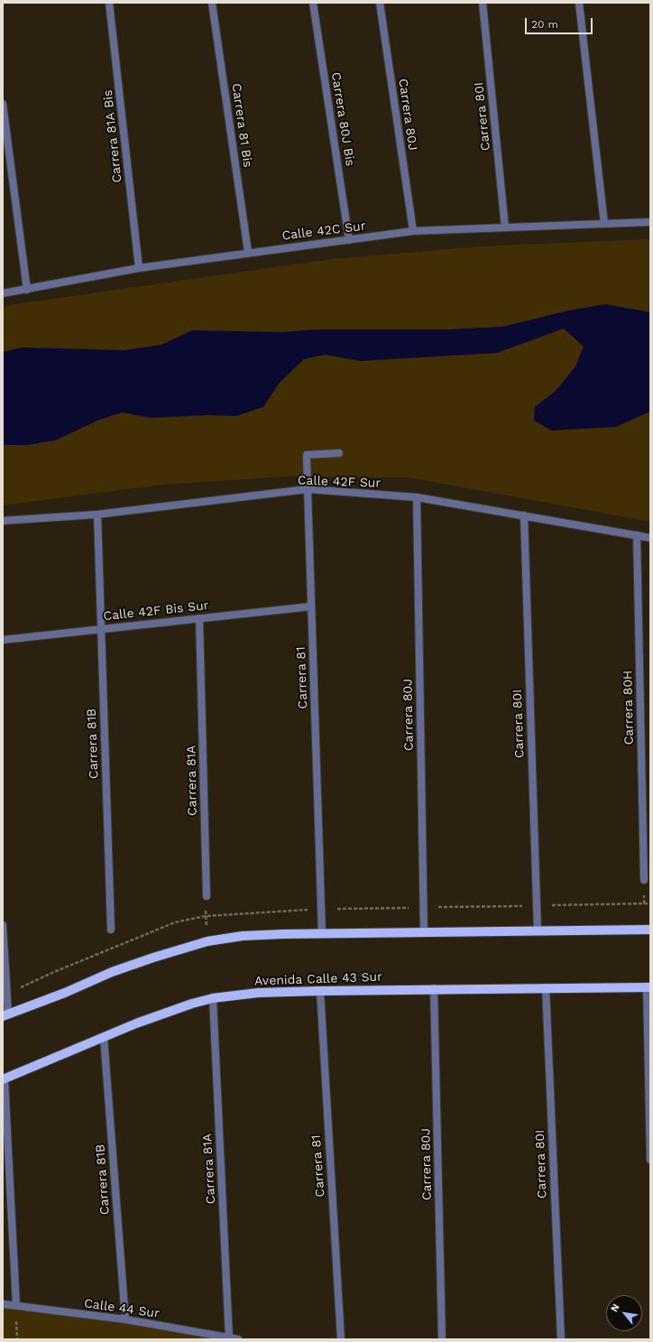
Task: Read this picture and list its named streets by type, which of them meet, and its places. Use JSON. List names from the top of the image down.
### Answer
{
  "streets": {
    "main road": ["Avenida Calle 43 Sur"],
    "street": [
      "Carrera 80J",
      "Carrera 80I",
      "Carrera 80J Bis",
      "Carrera 81 Bis",
      "Carrera 81A Bis",
      "Calle 42C Sur",
      "Calle 42F Sur",
      "Calle 42F Bis Sur",
      "Carrera 81",
      "Carrera 80H",
      "Carrera 81B",
      "Carrera 81A",
      "Calle 44 Sur"
    ]
  },
  "crossings": [
    ["Carrera 80J", "Calle 42C Sur"],
    ["Carrera 80J", "Calle 42F Sur"],
    ["Carrera 80J", "Avenida Calle 43 Sur"],
    ["Carrera 80I", "Calle 42C Sur"],
    ["Carrera 80I", "Calle 42F Sur"],
    ["Carrera 80I", "Avenida Calle 43 Sur"],
    ["Carrera 80J Bis", "Calle 42C Sur"],
    ["Carrera 81 Bis", "Calle 42C Sur"],
    ["Carrera 81A Bis", "Calle 42C Sur"],
    ["Calle 42F Sur", "Carrera 81"],
    ["Calle 42F Sur", "Carrera 80H"],
    ["Calle 42F Sur", "Carrera 81B"],
    ["Calle 42F Bis Sur", "Carrera 81"],
    ["Calle 42F Bis Sur", "Carrera 81B"],
    ["Calle 42F Bis Sur", "Carrera 81A"],
    ["Carrera 81", "Avenida Calle 43 Sur"],
    ["Carrera 81B", "Avenida Calle 43 Sur"],
    ["Carrera 81B", "Calle 44 Sur"],
    ["Carrera 81A", "Avenida Calle 43 Sur"],
    ["Carrera 81A", "Calle 44 Sur"]
  ],
  "scale_bar": "20 m",
  "north": "top left"
}
